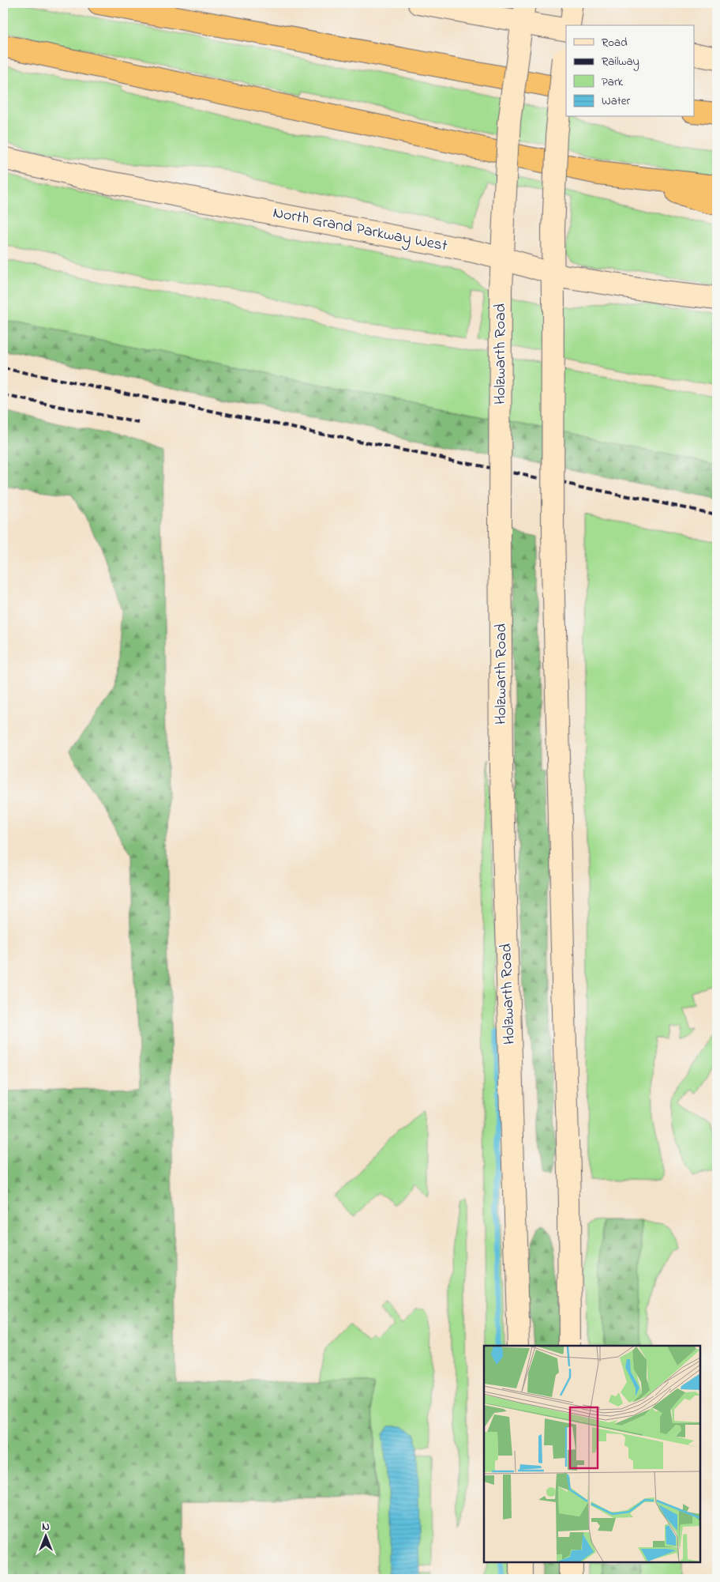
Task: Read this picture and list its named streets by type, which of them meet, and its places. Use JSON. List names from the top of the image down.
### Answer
{
  "streets": {
    "main road": ["North Grand Parkway West", "Holzwarth Road"]
  },
  "crossings": [
    ["North Grand Parkway West", "Holzwarth Road"]
  ],
  "legend": [
    "Road",
    "Railway",
    "Park",
    "Water"
  ],
  "north": "top"
}
